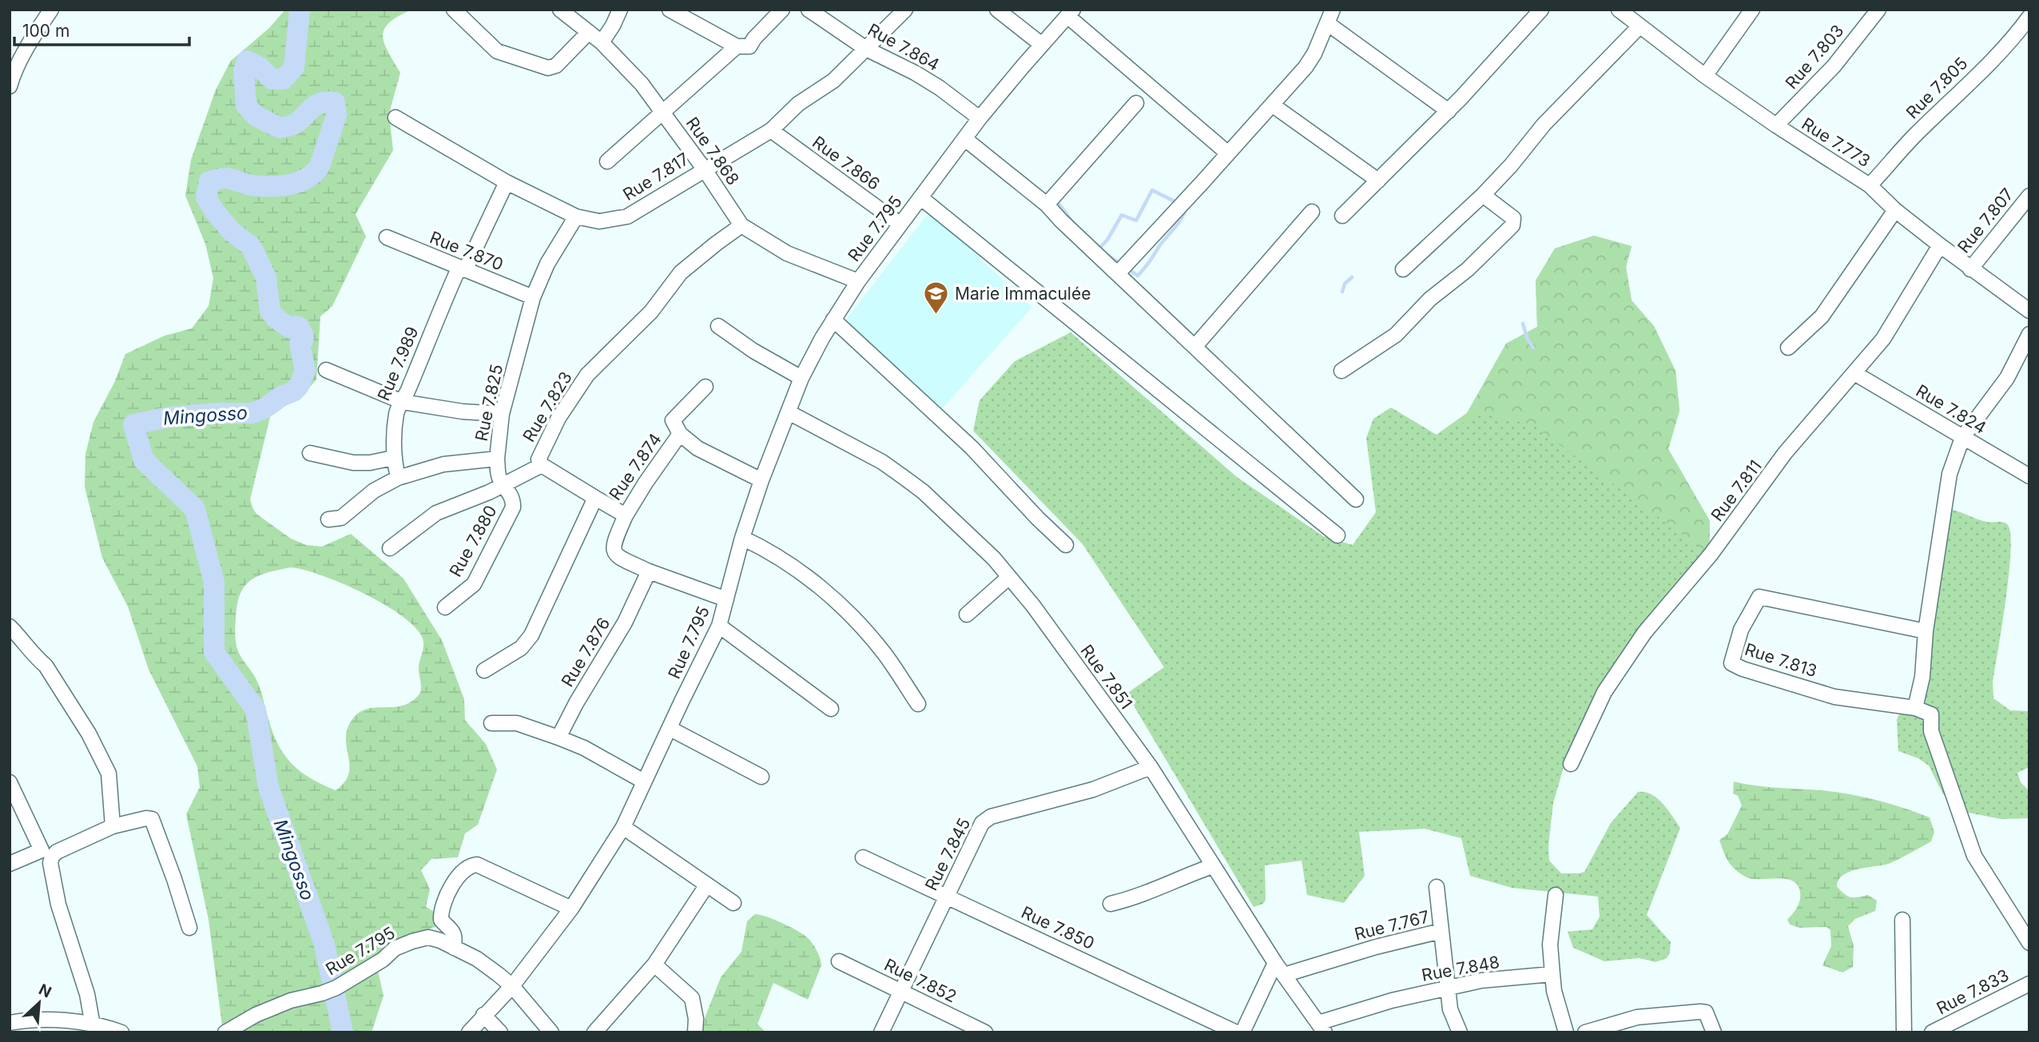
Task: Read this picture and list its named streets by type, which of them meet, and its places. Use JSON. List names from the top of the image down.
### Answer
{
  "streets": {
    "street": [
      "Rue 7.864",
      "Rue 7.803",
      "Rue 7.805",
      "Rue 7.773",
      "Rue 7.868",
      "Rue 7.866",
      "Rue 7.817",
      "Rue 7.807",
      "Rue 7.795",
      "Rue 7.870",
      "Rue 7.989",
      "Rue 7.825",
      "Rue 7.823",
      "Rue 7.824",
      "Rue 7.874",
      "Rue 7.811",
      "Rue 7.880",
      "Rue 7.876",
      "Rue 7.813",
      "Rue 7.851",
      "Rue 7.845",
      "Rue 7.767",
      "Rue 7.850",
      "Rue 7.848",
      "Rue 7.852",
      "Rue 7.833"
    ]
  },
  "crossings": [
    ["Rue 7.864", "Rue 7.817"],
    ["Rue 7.864", "Rue 7.795"],
    ["Rue 7.803", "Rue 7.773"],
    ["Rue 7.805", "Rue 7.773"],
    ["Rue 7.773", "Rue 7.807"],
    ["Rue 7.773", "Rue 7.811"],
    ["Rue 7.868", "Rue 7.817"],
    ["Rue 7.868", "Rue 7.795"],
    ["Rue 7.868", "Rue 7.823"],
    ["Rue 7.866", "Rue 7.817"],
    ["Rue 7.866", "Rue 7.795"],
    ["Rue 7.817", "Rue 7.989"],
    ["Rue 7.817", "Rue 7.825"],
    ["Rue 7.795", "Rue 7.874"],
    ["Rue 7.795", "Rue 7.851"],
    ["Rue 7.870", "Rue 7.989"],
    ["Rue 7.870", "Rue 7.825"],
    ["Rue 7.989", "Rue 7.825"],
    ["Rue 7.825", "Rue 7.880"],
    ["Rue 7.823", "Rue 7.874"],
    ["Rue 7.824", "Rue 7.811"],
    ["Rue 7.851", "Rue 7.845"],
    ["Rue 7.851", "Rue 7.767"],
    ["Rue 7.851", "Rue 7.848"],
    ["Rue 7.845", "Rue 7.850"],
    ["Rue 7.845", "Rue 7.852"],
    ["Rue 7.767", "Rue 7.848"]
  ],
  "water": ["Mingosso"],
  "places": {
    "school or university": ["Marie Immaculée"]
  },
  "scale_bar": "100 m",
  "north": "top right"
}
